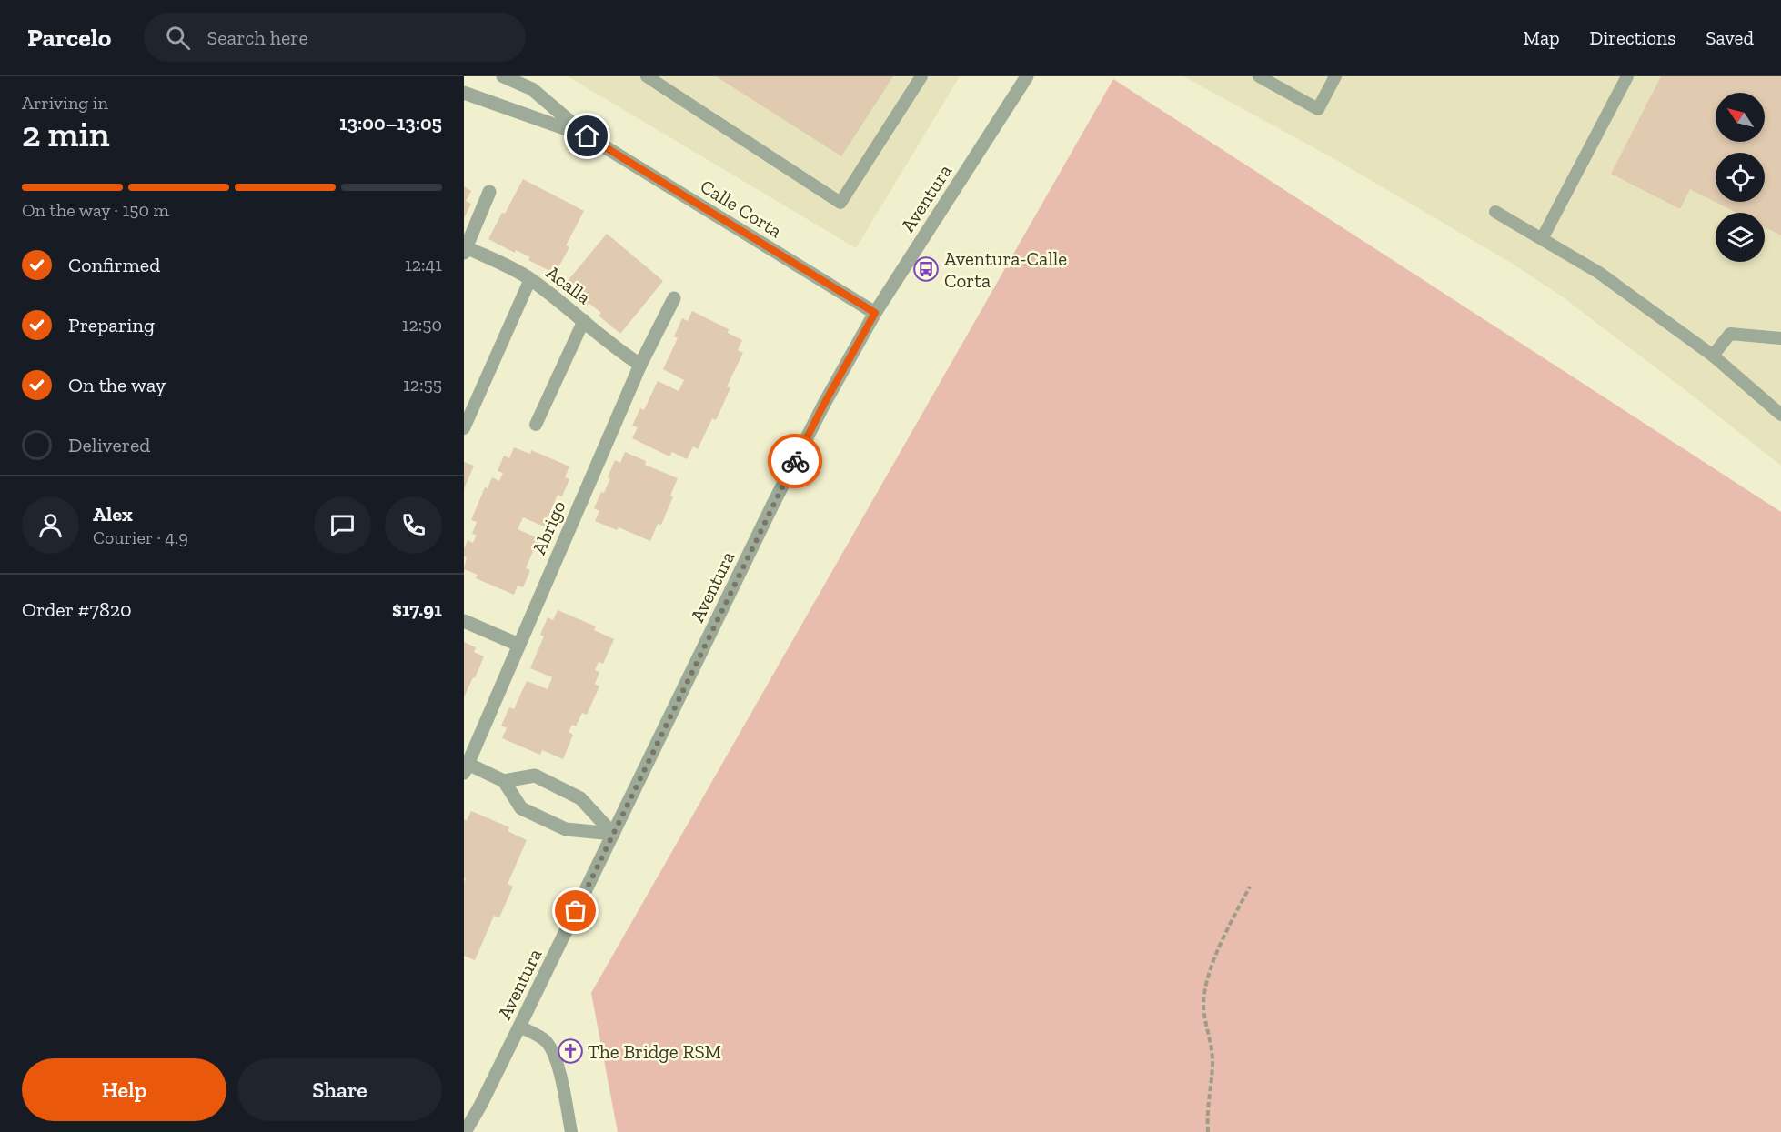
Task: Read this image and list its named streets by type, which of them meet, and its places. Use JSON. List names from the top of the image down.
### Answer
{
  "streets": {
    "street": [
      "Aventura",
      "Calle Corta",
      "Acalla",
      "Abrigo"
    ]
  },
  "crossings": [
    ["Aventura", "Calle Corta"],
    ["Acalla", "Abrigo"]
  ],
  "places": {
    "bus stop": ["Aventura-Calle Corta"],
    "church": ["The Bridge RSM"]
  },
  "north": "top left",
  "page": {
    "header": "Parcelo",
    "search": "Search here",
    "nav": ["Map", "Directions", "Saved"],
    "heading": ["2 min", "Arriving in", "13:00–13:05"],
    "panel": [
      "Alex",
      "Courier · 4.9",
      "Order #7820",
      "$17.91"
    ],
    "bar": "On the way · 150 m",
    "list": [
      ["Confirmed", "12:41"],
      ["Preparing", "12:50"],
      ["On the way", "12:55"],
      "Delivered"
    ],
    "buttons": ["Help", "Share"]
  }
}
